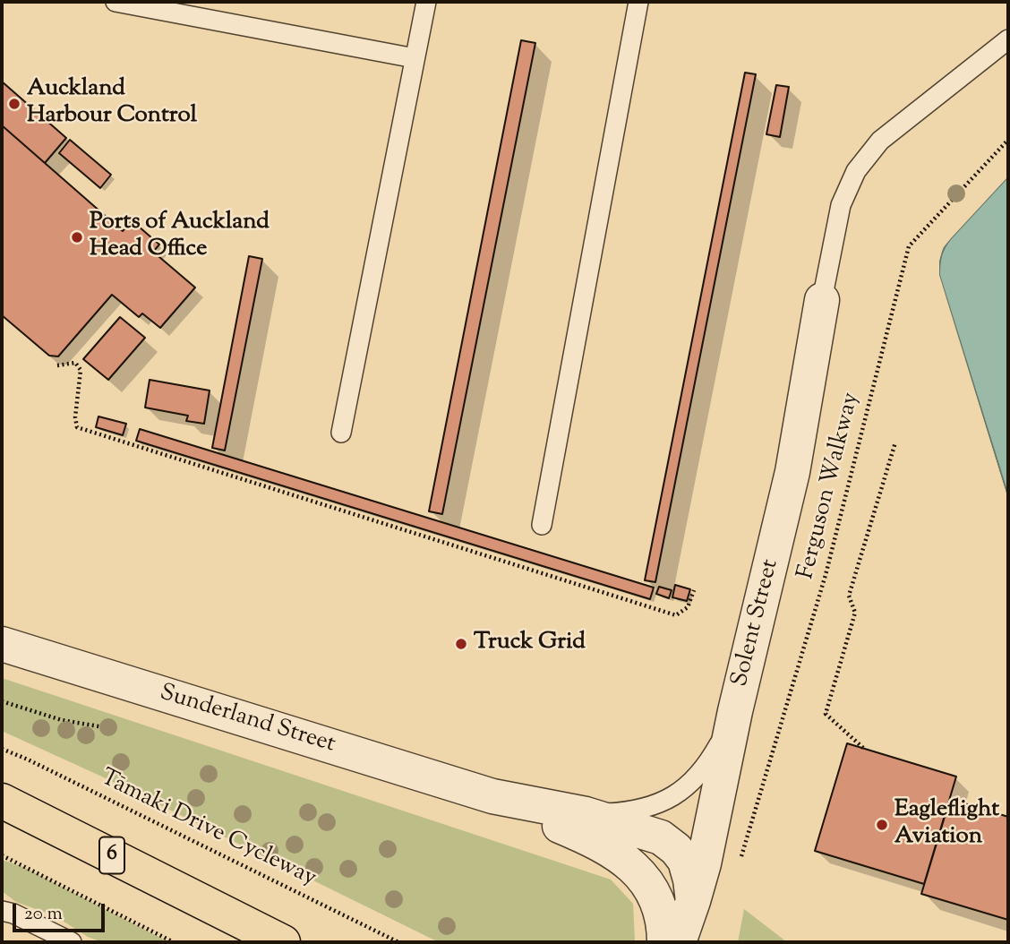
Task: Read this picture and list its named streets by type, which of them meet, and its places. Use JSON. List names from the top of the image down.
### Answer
{
  "streets": {
    "main road": ["6"],
    "street": ["Solent Street", "Sunderland Street"],
    "path": ["Ferguson Walkway", "Tāmaki Drive Cycleway"]
  },
  "crossings": [
    ["Solent Street", "Sunderland Street"]
  ],
  "places": [
    "Auckland Harbour Control",
    "Ports of Auckland Head Office",
    "Truck Grid",
    "Eagleflight Aviation"
  ],
  "scale_bar": "20 m"
}
